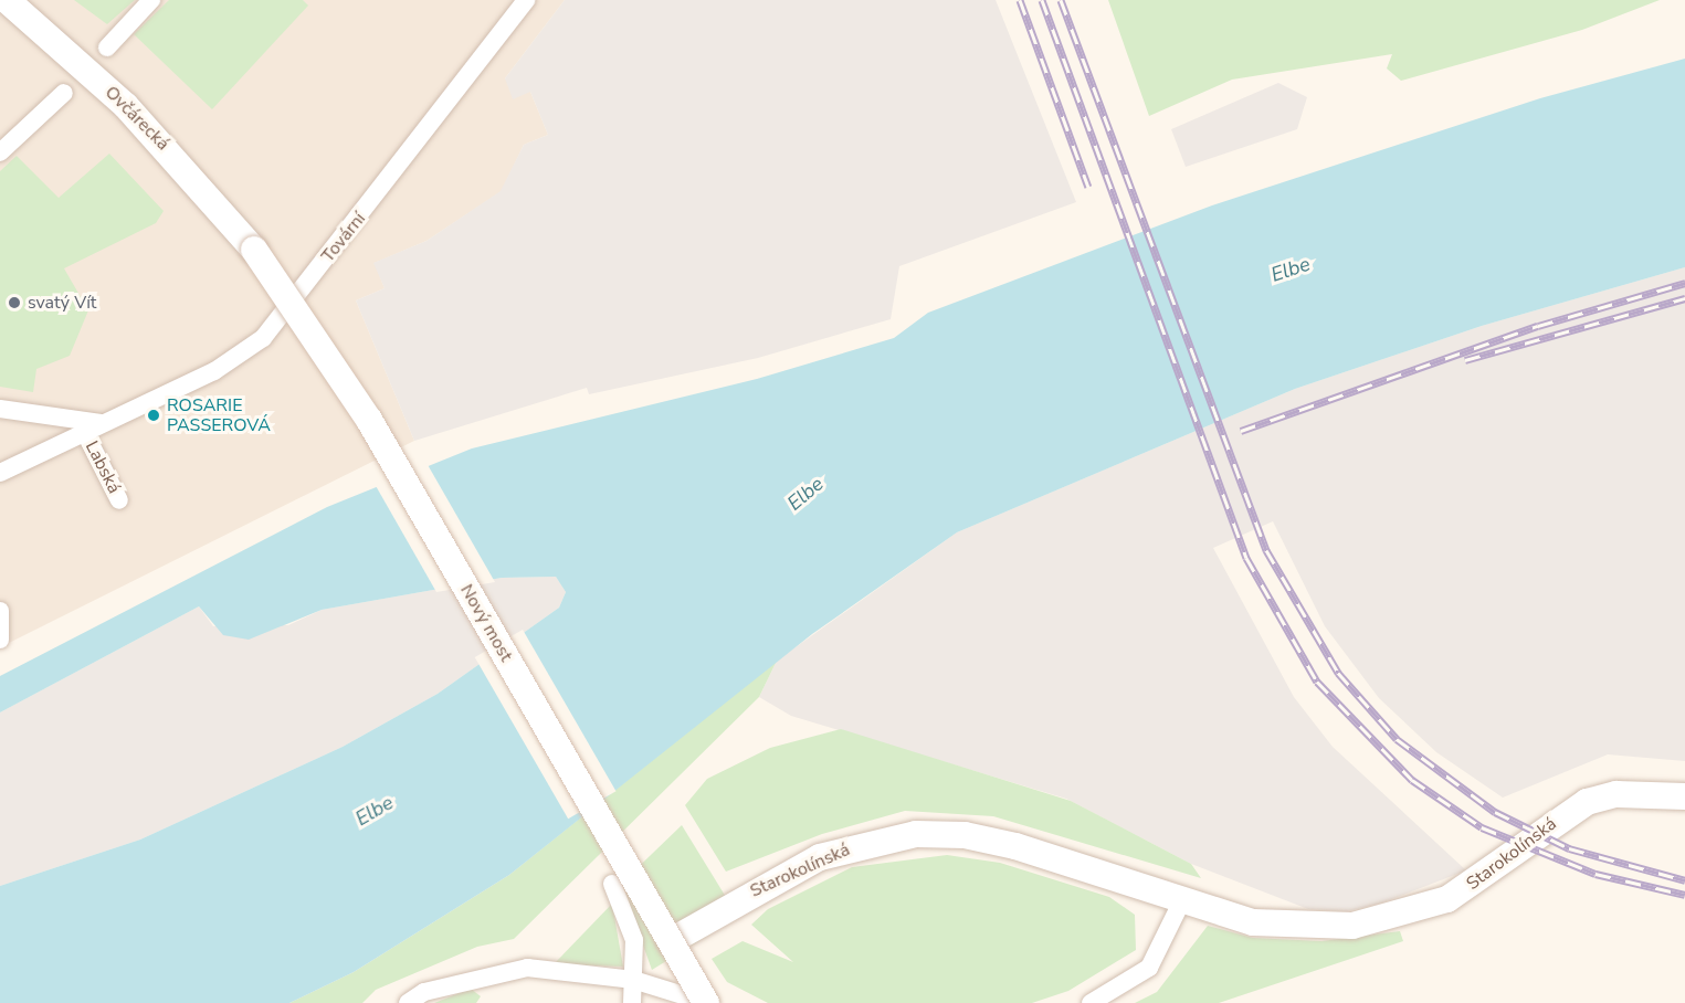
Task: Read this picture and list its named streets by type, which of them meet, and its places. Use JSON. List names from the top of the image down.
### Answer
{
  "streets": {
    "main road": ["Ovčárecká", "Nový most", "Starokolínská"],
    "street": ["Tovární", "Labská"]
  },
  "crossings": [
    ["Ovčárecká", "Nový most"],
    ["Tovární", "Labská"],
    ["Nový most", "Starokolínská"]
  ],
  "water": ["Elbe"],
  "places": ["svatý Vít", "ROSARIE PASSEROVÁ"]
}
